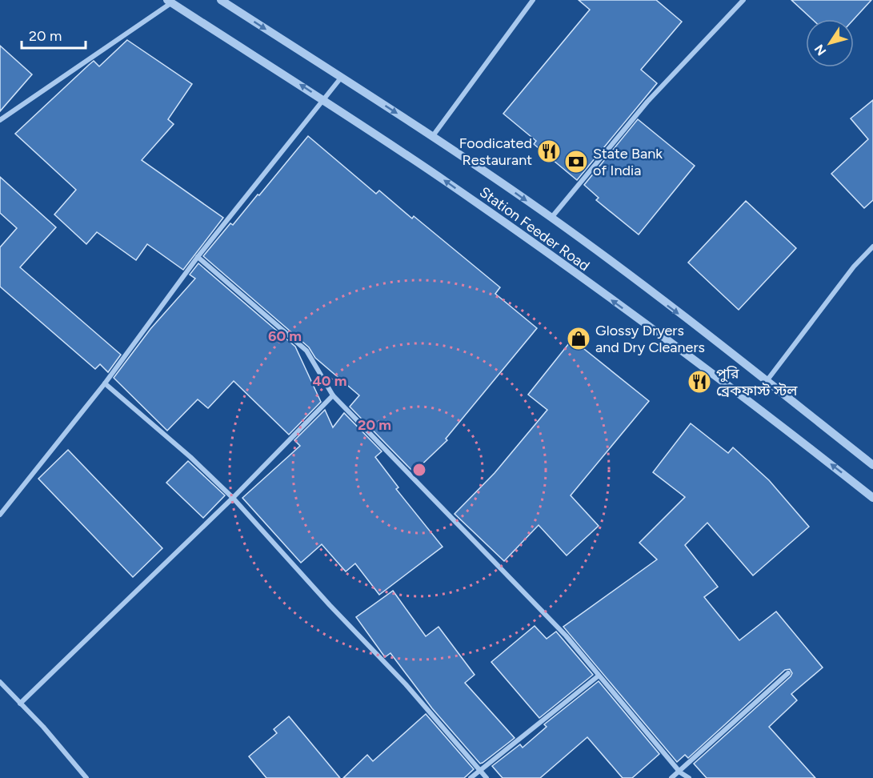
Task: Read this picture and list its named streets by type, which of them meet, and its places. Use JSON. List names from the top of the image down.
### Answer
{
  "streets": {
    "street": ["Station Feeder Road"]
  },
  "places": {
    "restaurant": ["Foodicated Restaurant", "পুরি ব্রেকফাস্ট স্টল"],
    "bank": ["State Bank of India"],
    "shop": ["Glossy Dryers and Dry Cleaners"]
  },
  "scale_bar": "20 m",
  "north": "bottom left",
  "rings": ["60 m", "40 m", "20 m"]
}
